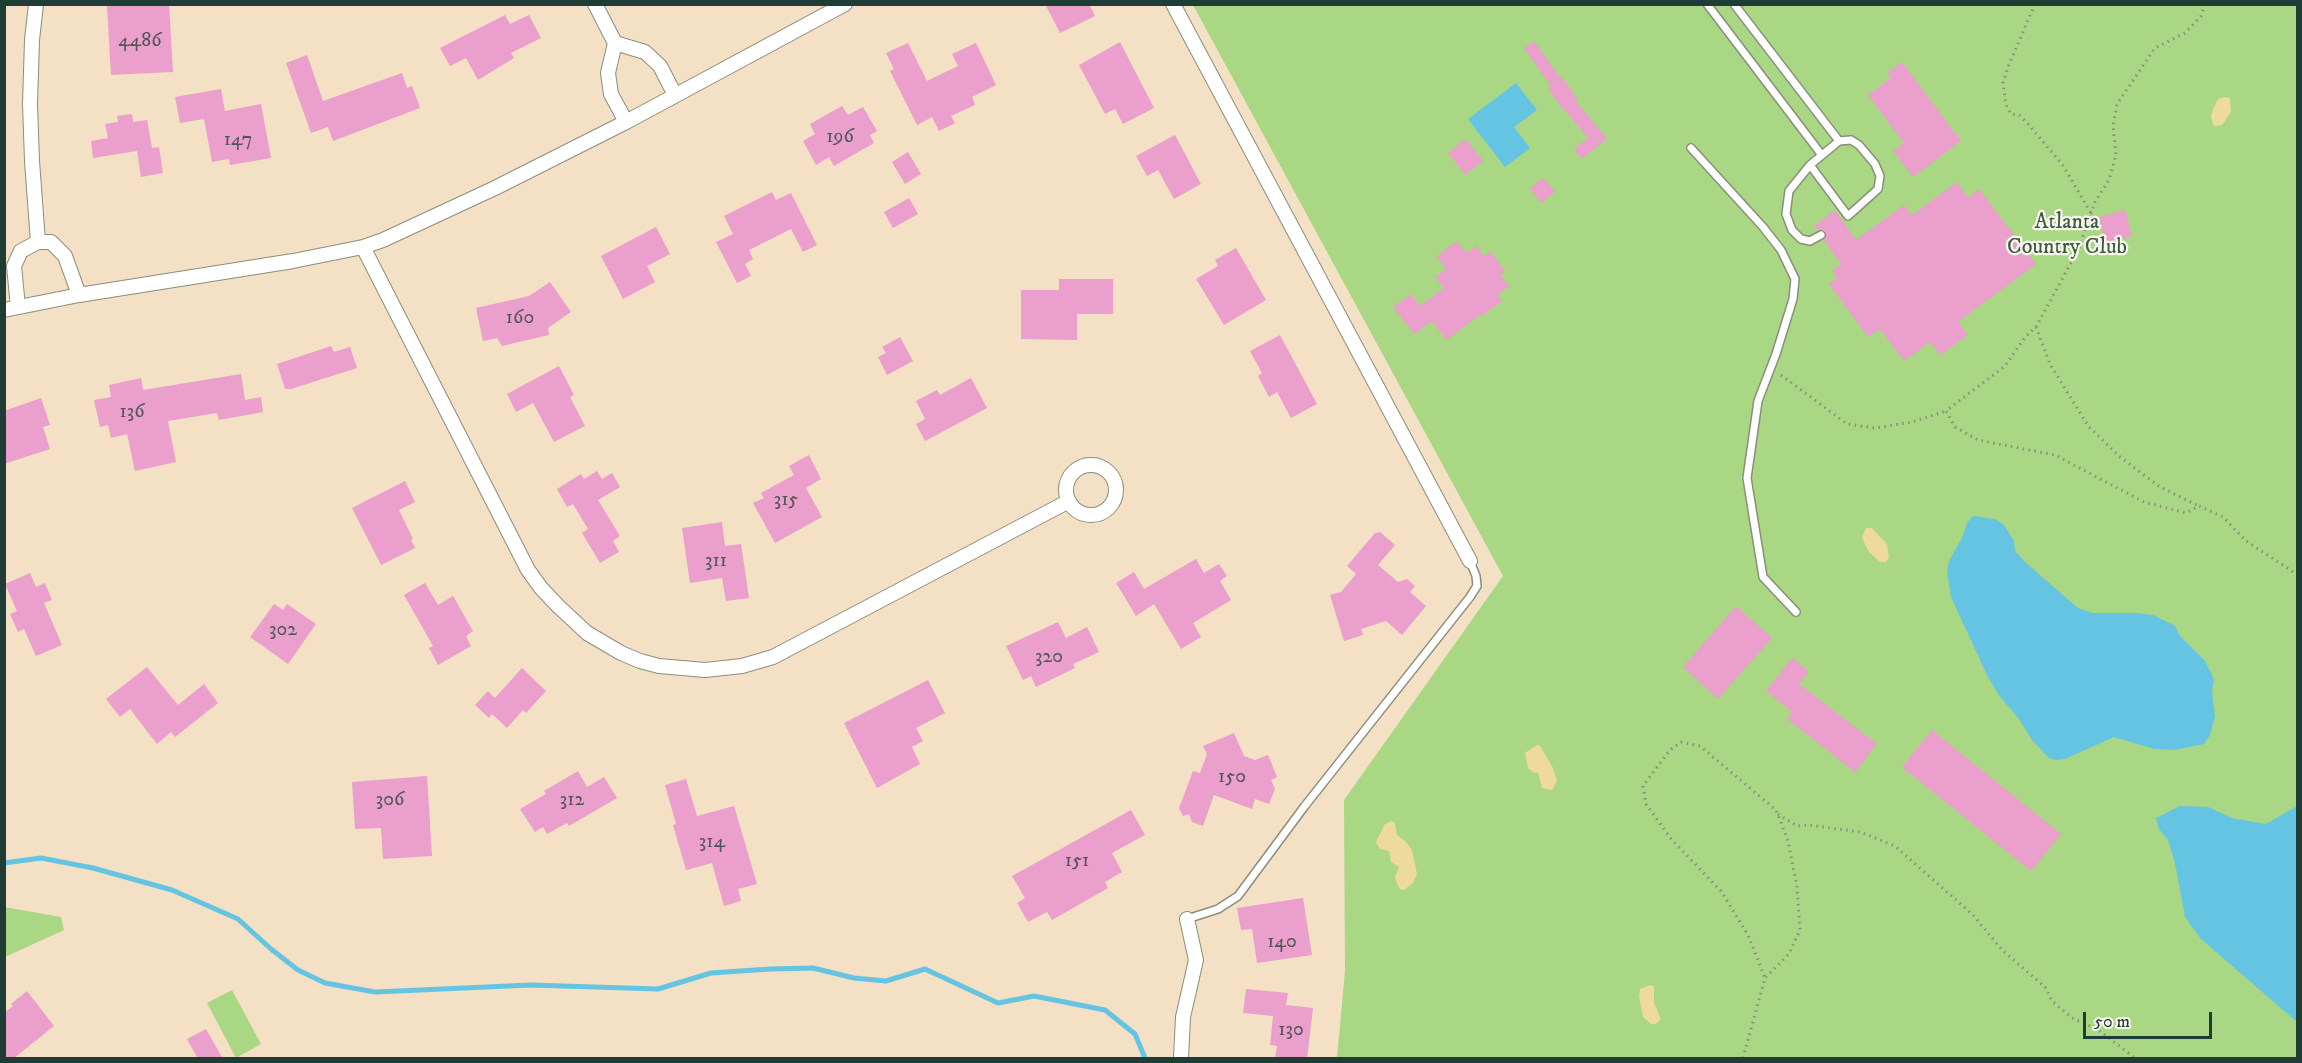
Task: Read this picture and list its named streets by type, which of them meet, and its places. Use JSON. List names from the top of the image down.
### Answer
{
  "parks": ["Atlanta Country Club"],
  "house_numbers": [
    "4486",
    "196",
    "147",
    "160",
    "136",
    "315",
    "311",
    "302",
    "320",
    "150",
    "306",
    "312",
    "314",
    "151",
    "140",
    "130"
  ],
  "scale_bar": "50 m"
}
